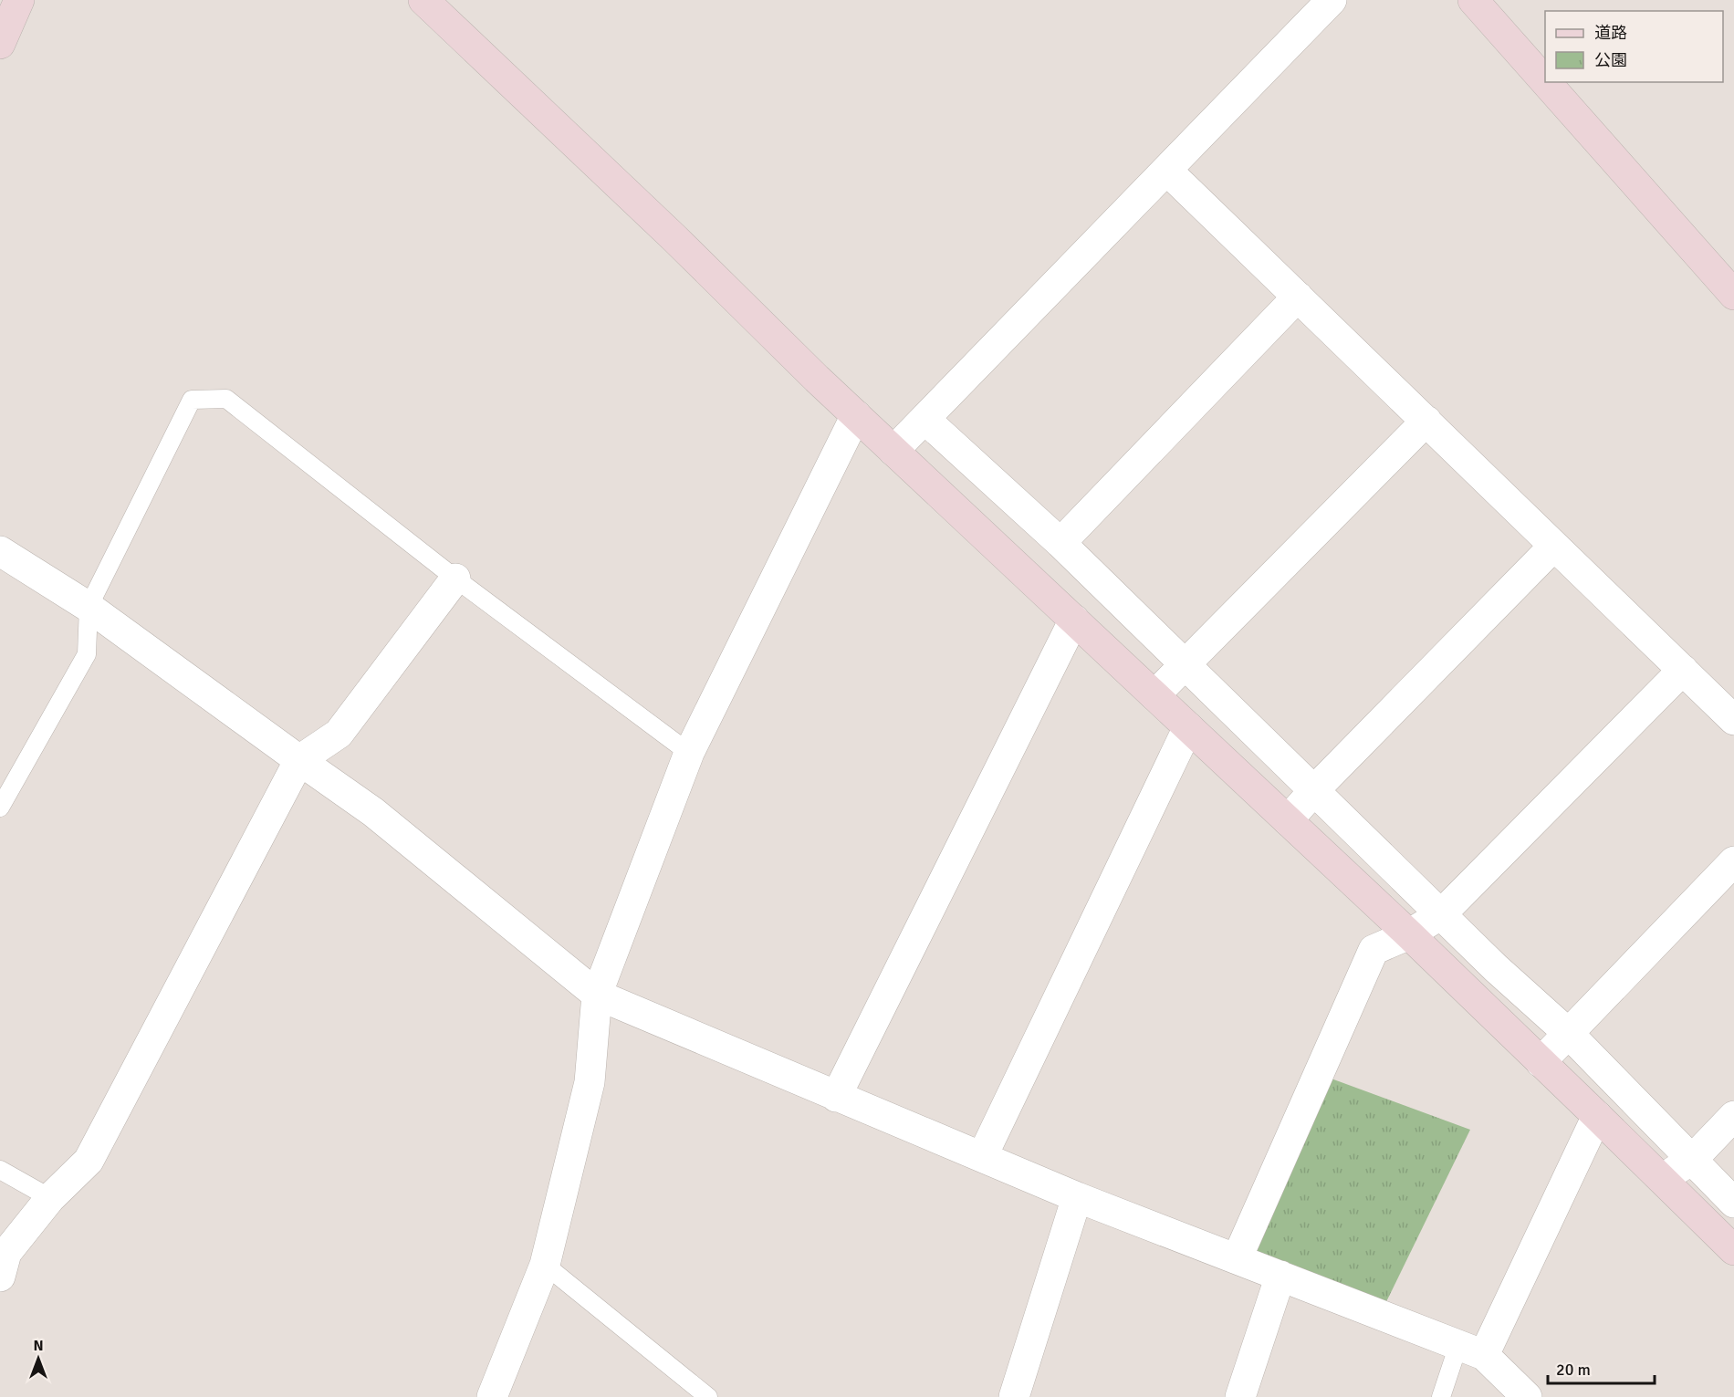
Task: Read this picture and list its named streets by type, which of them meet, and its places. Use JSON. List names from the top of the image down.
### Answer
{
  "legend": ["道路", "公園"],
  "scale_bar": "20 m",
  "north": "top"
}
